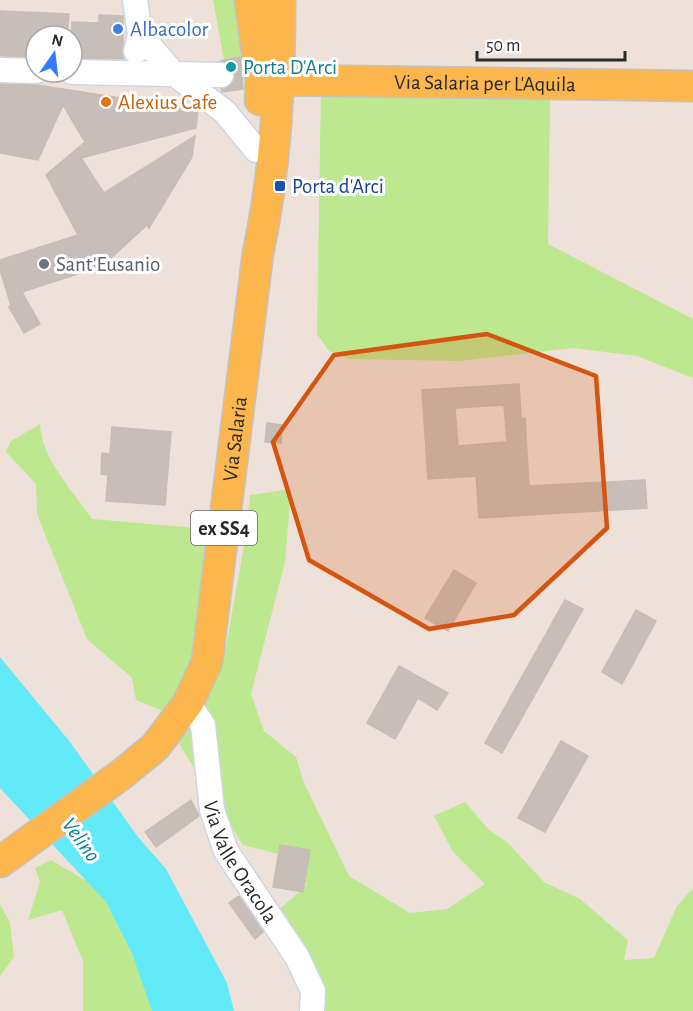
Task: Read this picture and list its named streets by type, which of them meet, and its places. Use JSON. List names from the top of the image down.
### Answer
{
  "streets": {
    "main road": ["Via Salaria per L'Aquila", "Via Salaria", "ex SS4"],
    "street": ["Via Valle Oracola"]
  },
  "crossings": [
    ["Via Salaria per L'Aquila", "Via Salaria"],
    ["Via Salaria", "Via Valle Oracola"]
  ],
  "water": ["Velino"],
  "places": {
    "other": [
      "Albacolor",
      "Porta D'Arci",
      "Alexius Cafe",
      "Sant'Eusanio"
    ],
    "transit": ["Porta d'Arci"]
  },
  "scale_bar": "50 m",
  "north": "top"
}
